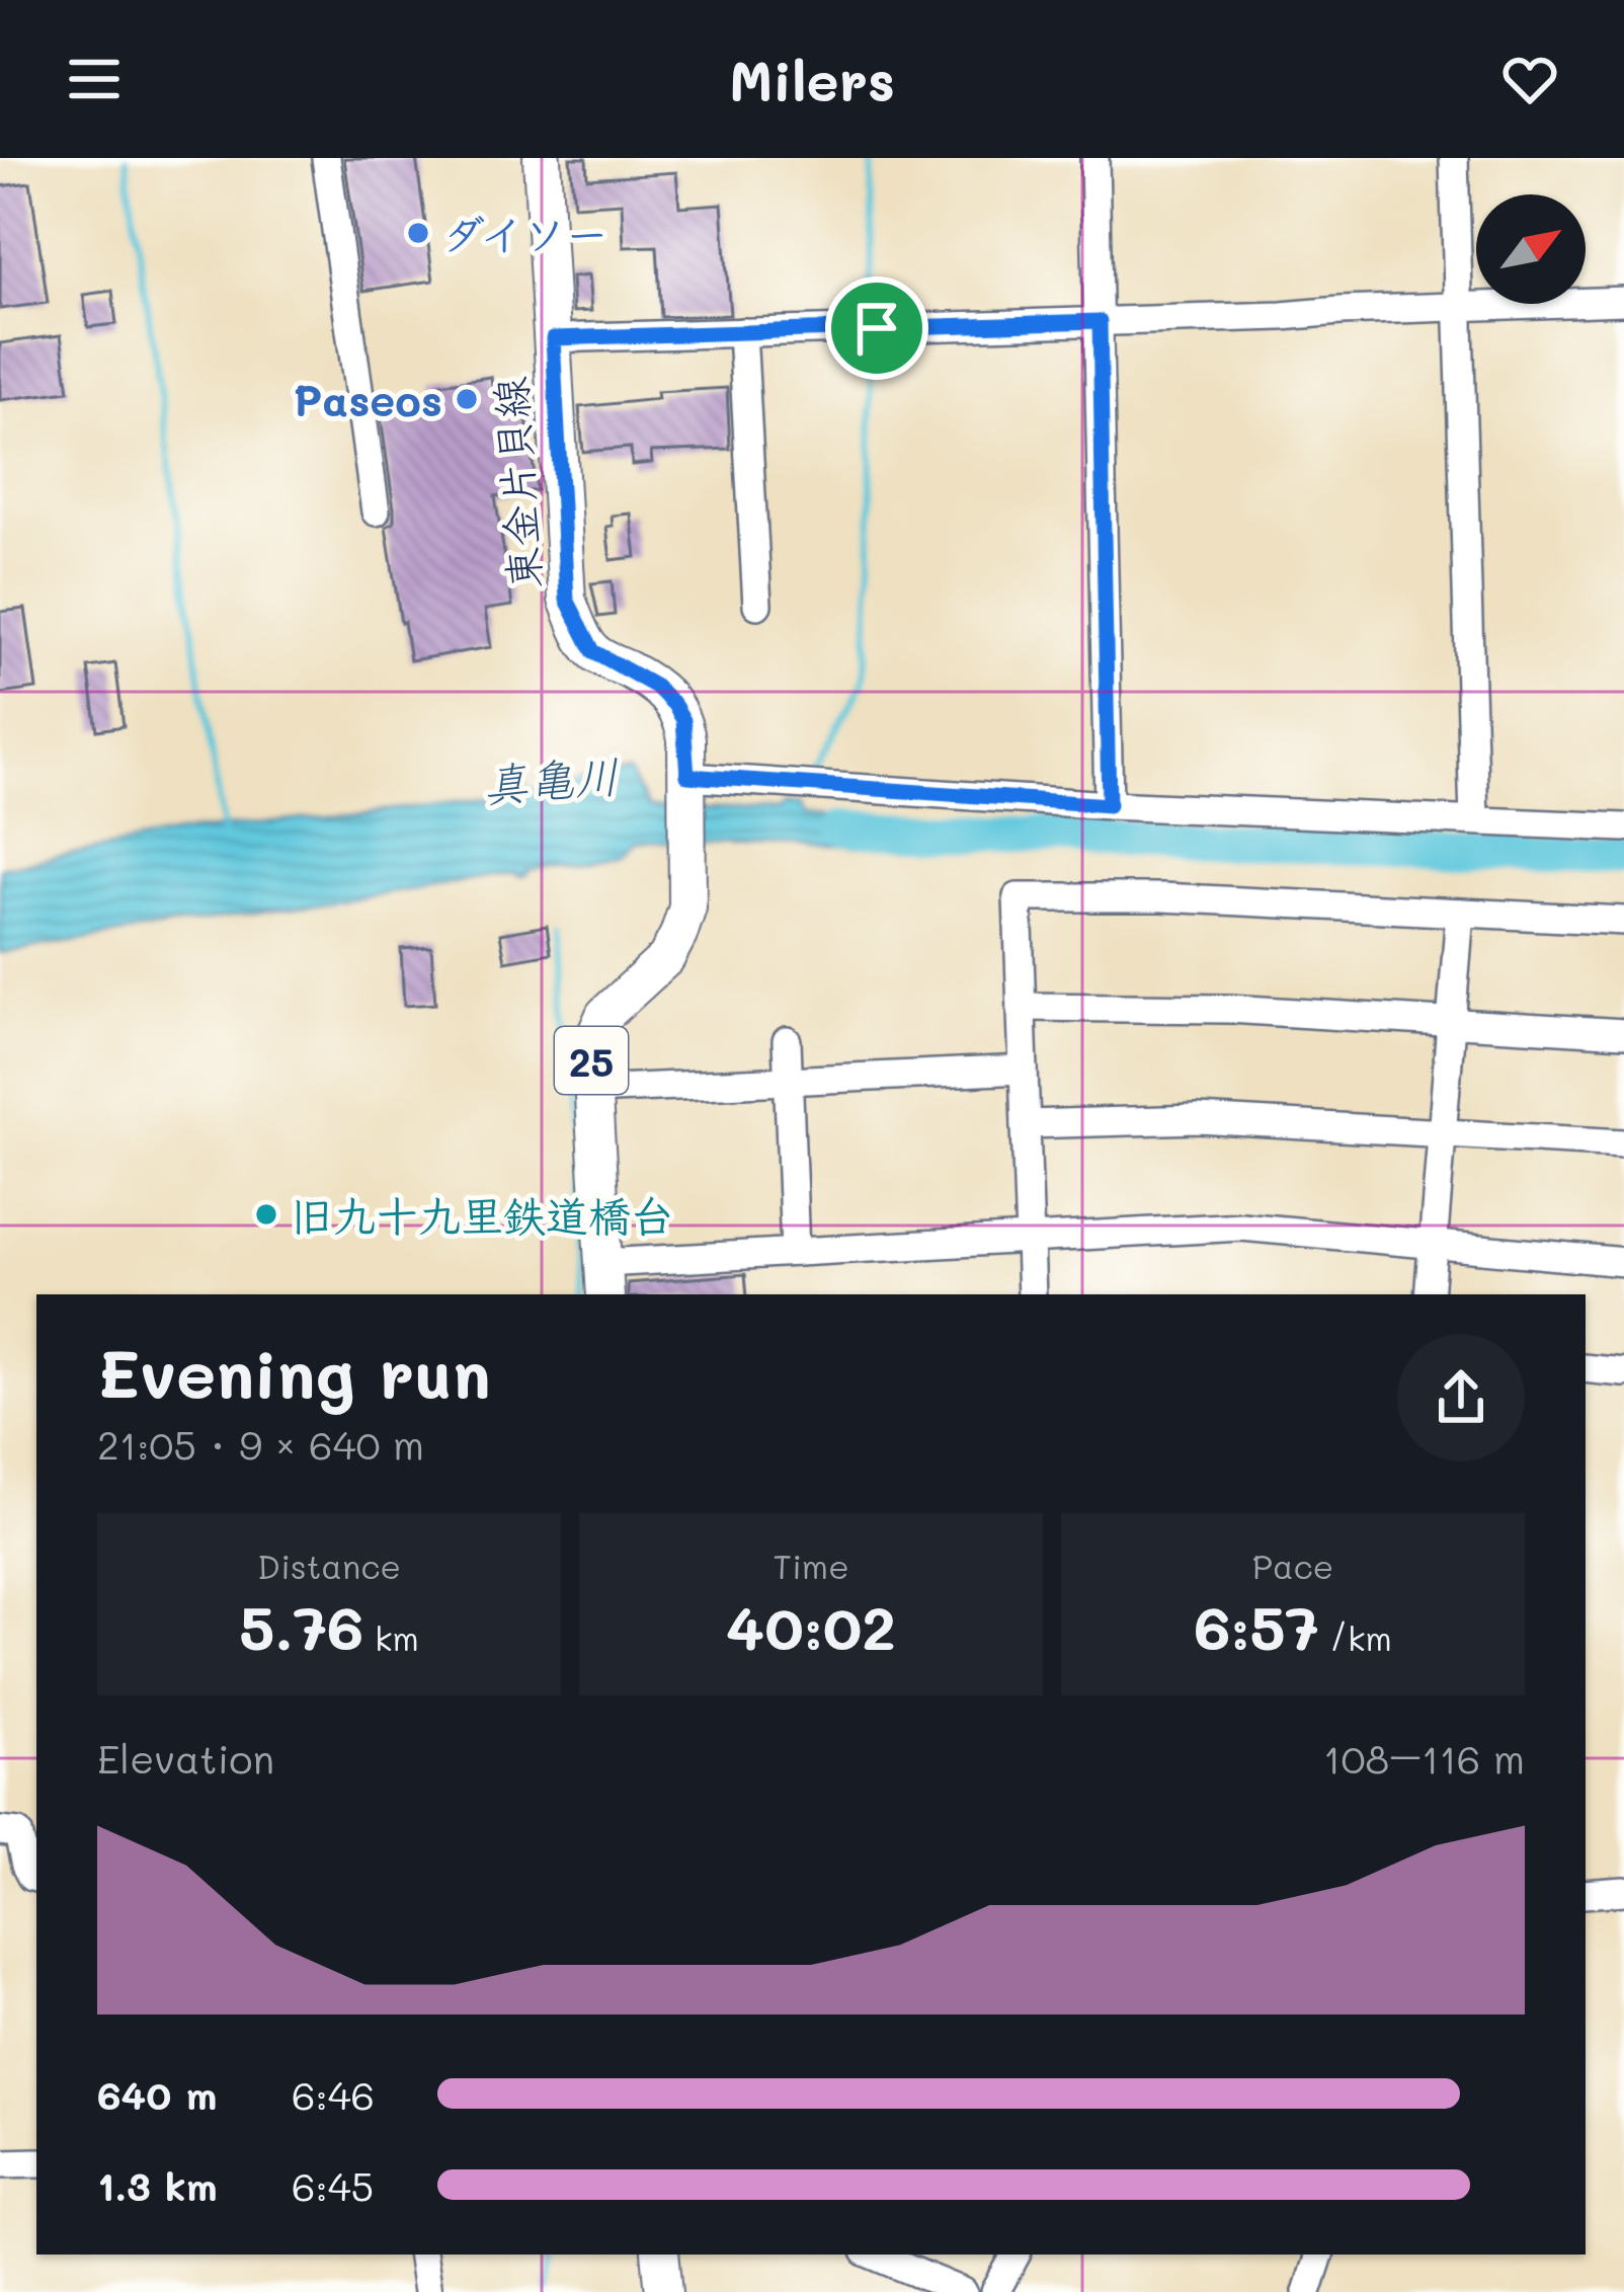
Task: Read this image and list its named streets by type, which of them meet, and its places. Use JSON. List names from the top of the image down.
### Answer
{
  "streets": {
    "main road": ["東金片貝線", "25"]
  },
  "water": ["真亀川"],
  "places": ["ダイソー", "Paseos", "旧九十九里鉄道橋台"],
  "north": "top right",
  "page": {
    "header": "Milers",
    "heading": ["Evening run", "21:05 · 9 × 640 m"],
    "stats": [
      ["Distance", "5.76 km"],
      ["Time", "40:02"],
      ["Pace", "6:57 /km"]
    ],
    "chart": ["Elevation", "108–116 m"],
    "list": [
      {
        "name": "640 m",
        "note": "6:46"
      },
      {
        "name": "1.3 km",
        "note": "6:45"
      }
    ]
  }
}
